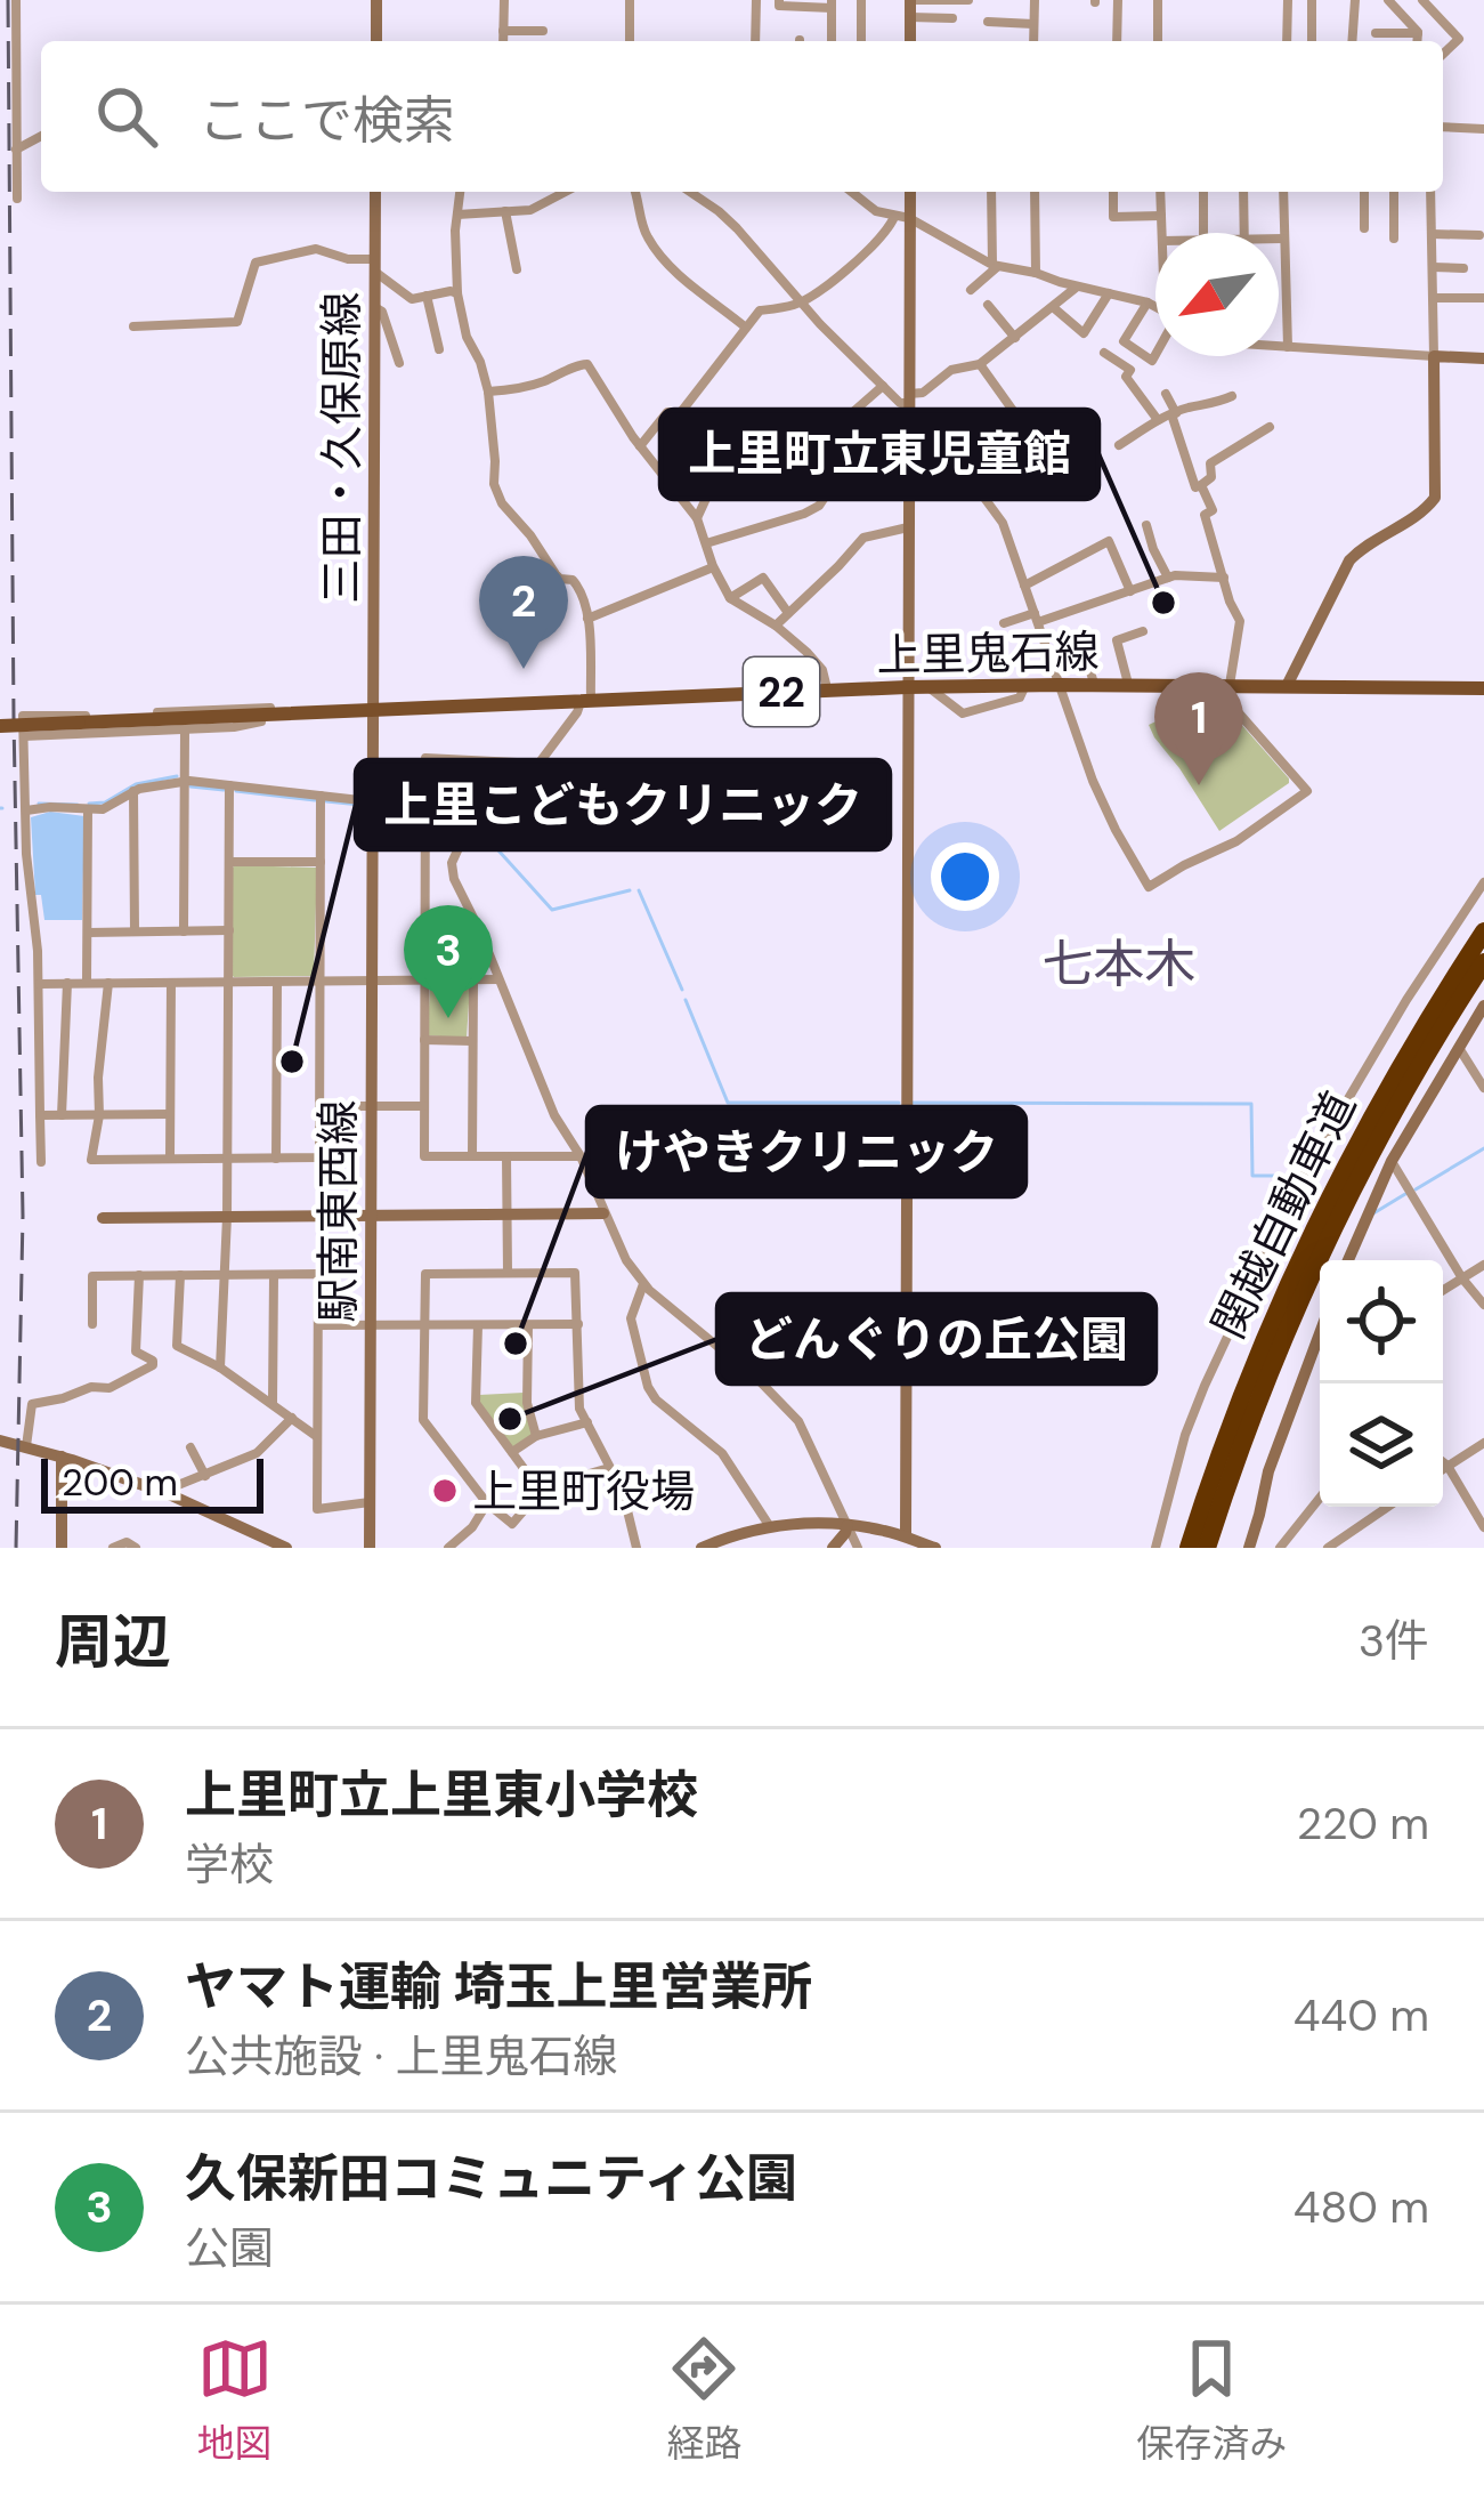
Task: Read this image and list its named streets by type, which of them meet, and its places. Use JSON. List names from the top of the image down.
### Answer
{
  "streets": {
    "highway": ["関越自動車道"],
    "main road": ["上里鬼石線", "22"],
    "street": ["三田・久保原線", "駅南東西線"]
  },
  "crossings": [
    ["三田・久保原線", "上里鬼石線"],
    ["三田・久保原線", "駅南東西線"],
    ["上里鬼石線", "駅南東西線"]
  ],
  "districts": ["七本木"],
  "places": [
    "上里町立東児童館",
    "上里こどもクリニック",
    "けやきクリニック",
    "どんぐりの丘公園",
    "上里町役場"
  ],
  "scale_bar": "200 m",
  "north": "bottom left",
  "page": {
    "search": "ここで検索",
    "pins": ["2", "1", "3"],
    "scale": "200 m",
    "heading": ["周辺", "3件"],
    "list": [
      {
        "mark": "1",
        "name": "上里町立上里東小学校",
        "note": "学校",
        "value": "220 m"
      },
      {
        "mark": "2",
        "name": "ヤマト運輸 埼玉上里営業所",
        "note": "公共施設 · 上里鬼石線",
        "value": "440 m"
      },
      {
        "mark": "3",
        "name": "久保新田コミュニティ公園",
        "note": "公園",
        "value": "480 m"
      }
    ],
    "nav": ["地図", "経路", "保存済み"]
  }
}
